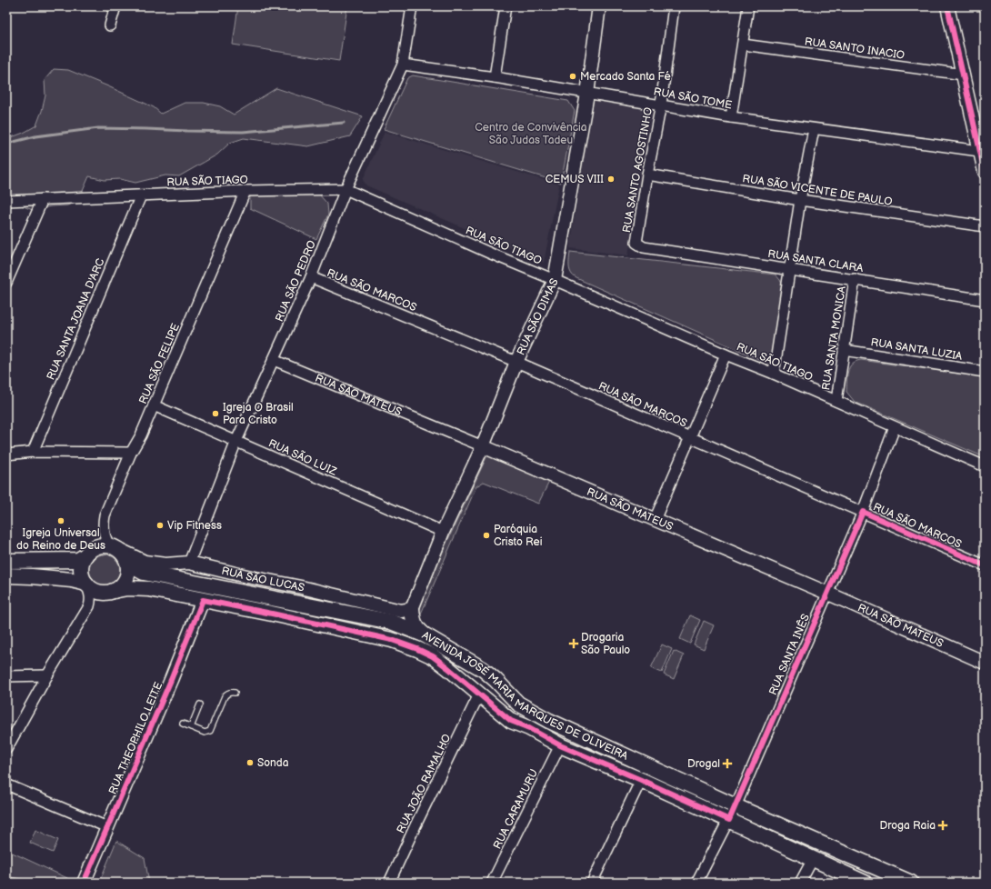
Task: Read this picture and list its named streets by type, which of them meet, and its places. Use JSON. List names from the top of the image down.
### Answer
{
  "streets": {
    "main road": ["AVENIDA JOSÉ MARIA MARQUES DE OLIVEIRA"],
    "street": [
      "RUA SANTO INACIO",
      "RUA SÃO TOME",
      "RUA SANTO AGOSTINHO",
      "RUA SÃO TIAGO",
      "RUA SÃO VICENTE DE PAULO",
      "RUA SANTA CLARA",
      "RUA SÃO PEDRO",
      "RUA SÃO MARCOS",
      "RUA SÃO DIMAS",
      "RUA SANTA JOANA D'ARC",
      "RUA SANTA MONICA",
      "RUA SANTA LUZIA",
      "RUA SÃO FELIPE",
      "RUA SÃO MATEUS",
      "RUA SÃO LUIZ",
      "RUA SÃO LUCAS",
      "RUA SANTA INÊS",
      "RUA THEOPHILO LEITE",
      "RUA JOÃO RAMALHO",
      "RUA CARAMURU"
    ]
  },
  "crossings": [
    ["RUA SÃO TOME", "RUA SANTO AGOSTINHO"],
    ["RUA SÃO TOME", "RUA SÃO PEDRO"],
    ["RUA SÃO TOME", "RUA SÃO DIMAS"],
    ["RUA SANTO AGOSTINHO", "RUA SÃO VICENTE DE PAULO"],
    ["RUA SANTO AGOSTINHO", "RUA SANTA CLARA"],
    ["RUA SÃO TIAGO", "RUA SÃO PEDRO"],
    ["RUA SÃO TIAGO", "RUA SÃO DIMAS"],
    ["RUA SÃO TIAGO", "RUA SANTA JOANA D'ARC"],
    ["RUA SÃO TIAGO", "RUA SANTA MONICA"],
    ["RUA SÃO TIAGO", "RUA SÃO FELIPE"],
    ["RUA SÃO TIAGO", "RUA SANTA INÊS"],
    ["RUA SANTA CLARA", "RUA SANTA MONICA"],
    ["RUA SÃO PEDRO", "RUA SÃO MARCOS"],
    ["RUA SÃO PEDRO", "RUA SÃO MATEUS"],
    ["RUA SÃO PEDRO", "RUA SÃO LUIZ"],
    ["RUA SÃO PEDRO", "RUA SÃO LUCAS"],
    ["RUA SÃO MARCOS", "RUA SÃO DIMAS"],
    ["RUA SÃO MARCOS", "RUA SANTA INÊS"],
    ["RUA SÃO DIMAS", "RUA SÃO MATEUS"],
    ["RUA SÃO DIMAS", "RUA SÃO LUIZ"],
    ["RUA SÃO DIMAS", "RUA SÃO LUCAS"],
    ["RUA SANTA MONICA", "RUA SANTA LUZIA"],
    ["RUA SÃO FELIPE", "RUA SÃO LUIZ"],
    ["RUA SÃO FELIPE", "RUA SÃO LUCAS"],
    ["RUA SÃO FELIPE", "AVENIDA JOSÉ MARIA MARQUES DE OLIVEIRA"],
    ["RUA SÃO MATEUS", "RUA SANTA INÊS"],
    ["RUA SÃO LUCAS", "AVENIDA JOSÉ MARIA MARQUES DE OLIVEIRA"],
    ["RUA SANTA INÊS", "AVENIDA JOSÉ MARIA MARQUES DE OLIVEIRA"],
    ["AVENIDA JOSÉ MARIA MARQUES DE OLIVEIRA", "RUA THEOPHILO LEITE"],
    ["AVENIDA JOSÉ MARIA MARQUES DE OLIVEIRA", "RUA JOÃO RAMALHO"],
    ["AVENIDA JOSÉ MARIA MARQUES DE OLIVEIRA", "RUA CARAMURU"]
  ],
  "parks": ["Centro de Convivência São Judas Tadeu"],
  "places": {
    "other": [
      "Mercado Santa Fé",
      "CEMUS VIII",
      "Igreja O Brasil Para Cristo",
      "Igreja Universal do Reino de Deus",
      "Vip Fitness",
      "Paróquia Cristo Rei",
      "Sonda"
    ],
    "health": ["Drogaria São Paulo", "Drogal", "Droga Raia"]
  }
}
